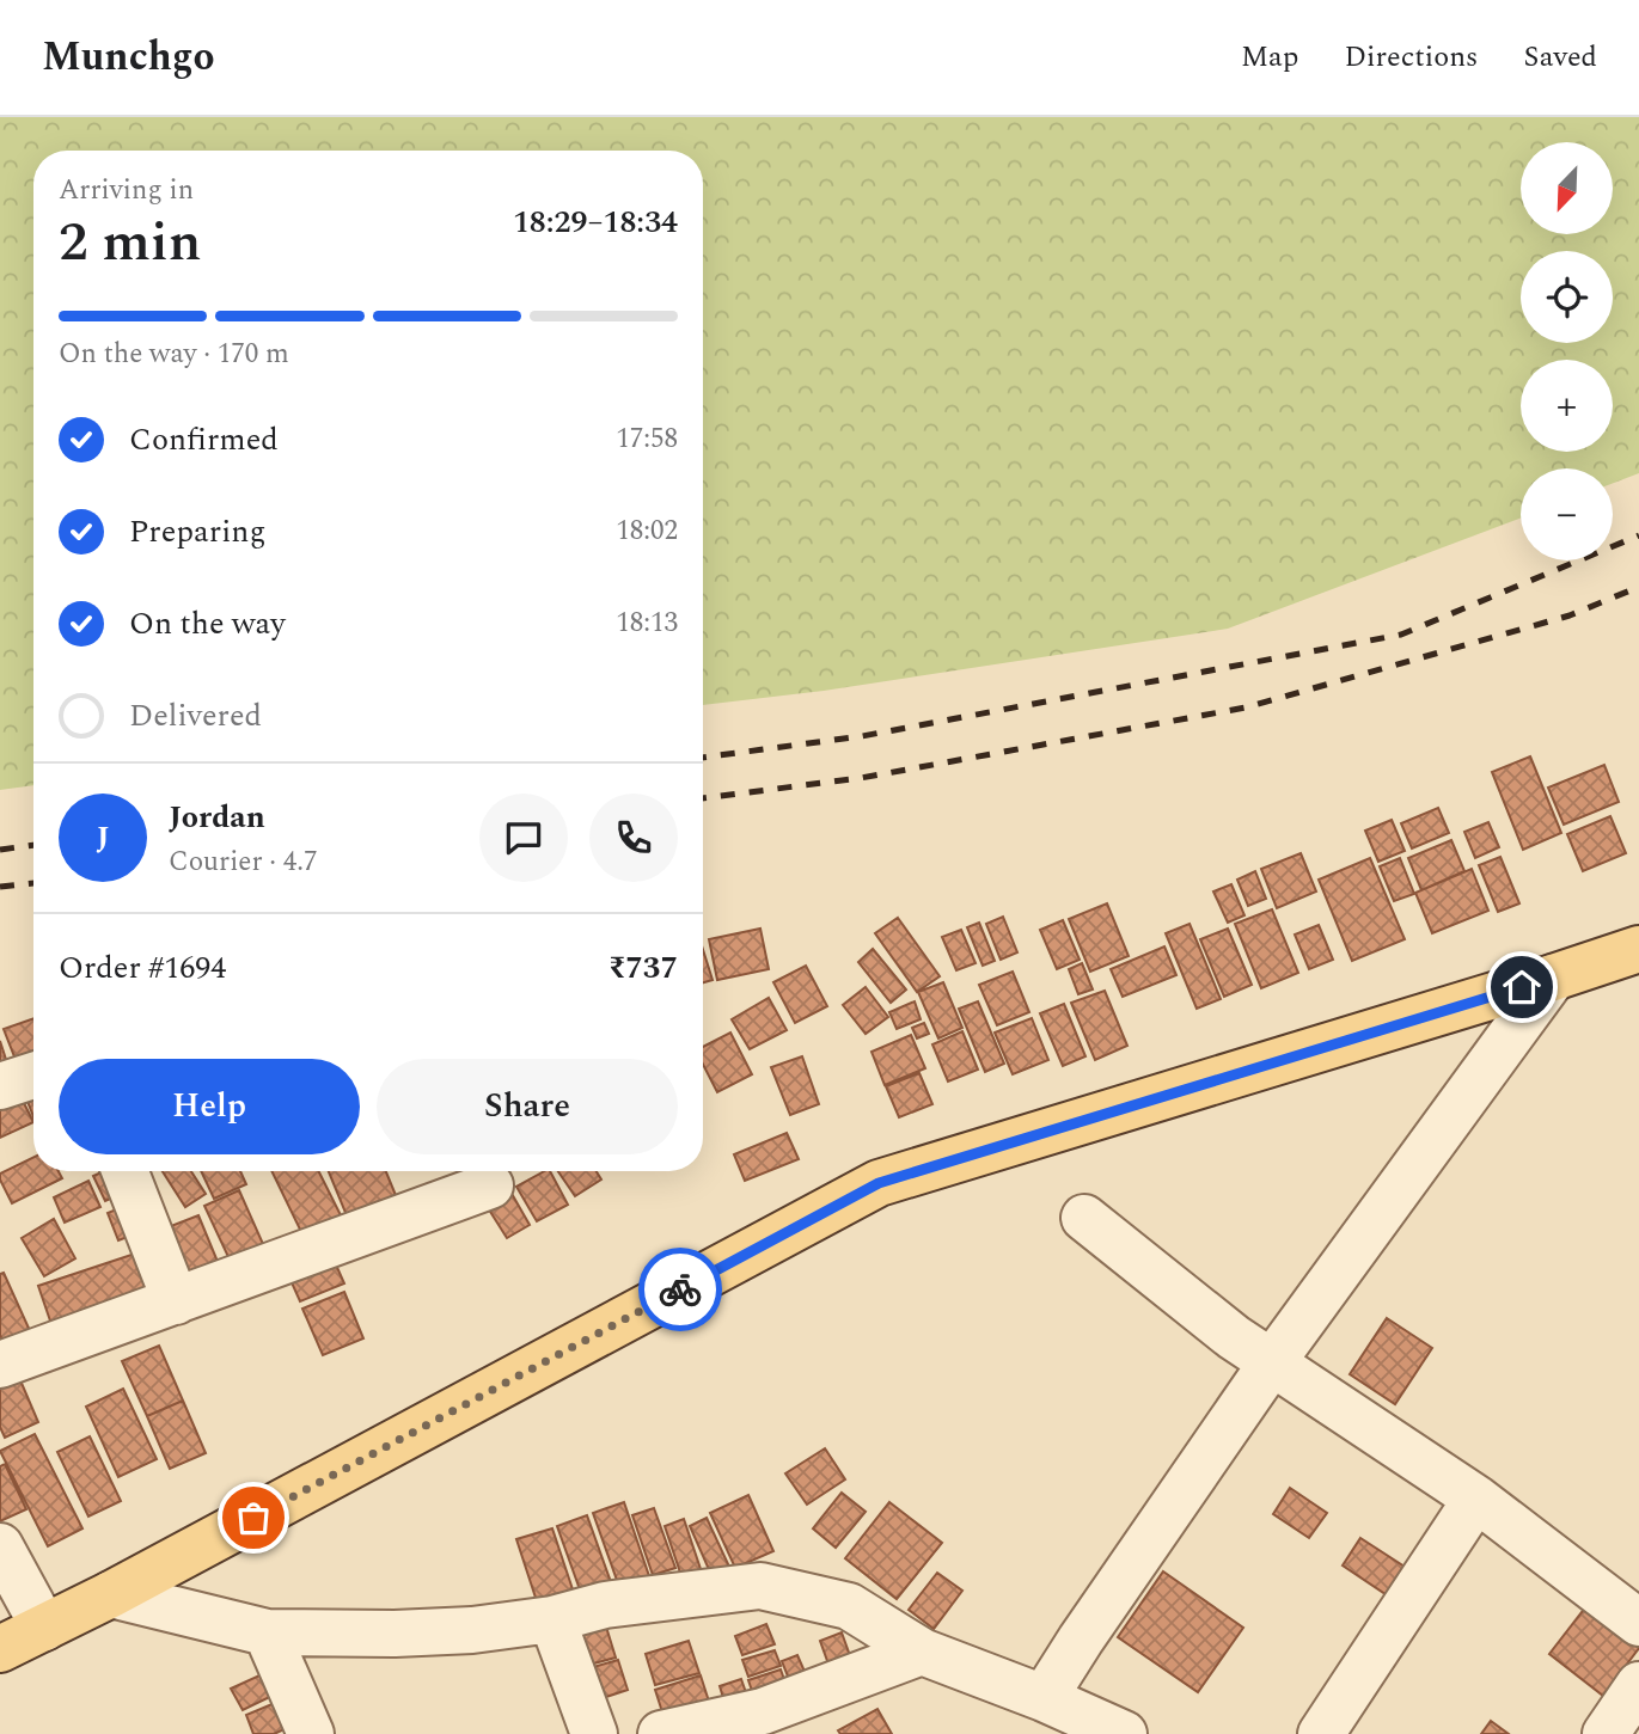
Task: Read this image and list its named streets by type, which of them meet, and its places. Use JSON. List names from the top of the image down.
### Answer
{
  "north": "bottom left",
  "page": {
    "header": "Munchgo",
    "nav": ["Map", "Directions", "Saved"],
    "map_buttons": ["+", "−"],
    "heading": ["2 min", "Arriving in", "18:29–18:34"],
    "panel": [
      "Jordan",
      "Courier · 4.7",
      "Order #1694",
      "₹737"
    ],
    "bar": "On the way · 170 m",
    "list": [
      ["Confirmed", "17:58"],
      ["Preparing", "18:02"],
      ["On the way", "18:13"],
      "Delivered"
    ],
    "round": "J",
    "buttons": ["Help", "Share"]
  }
}
